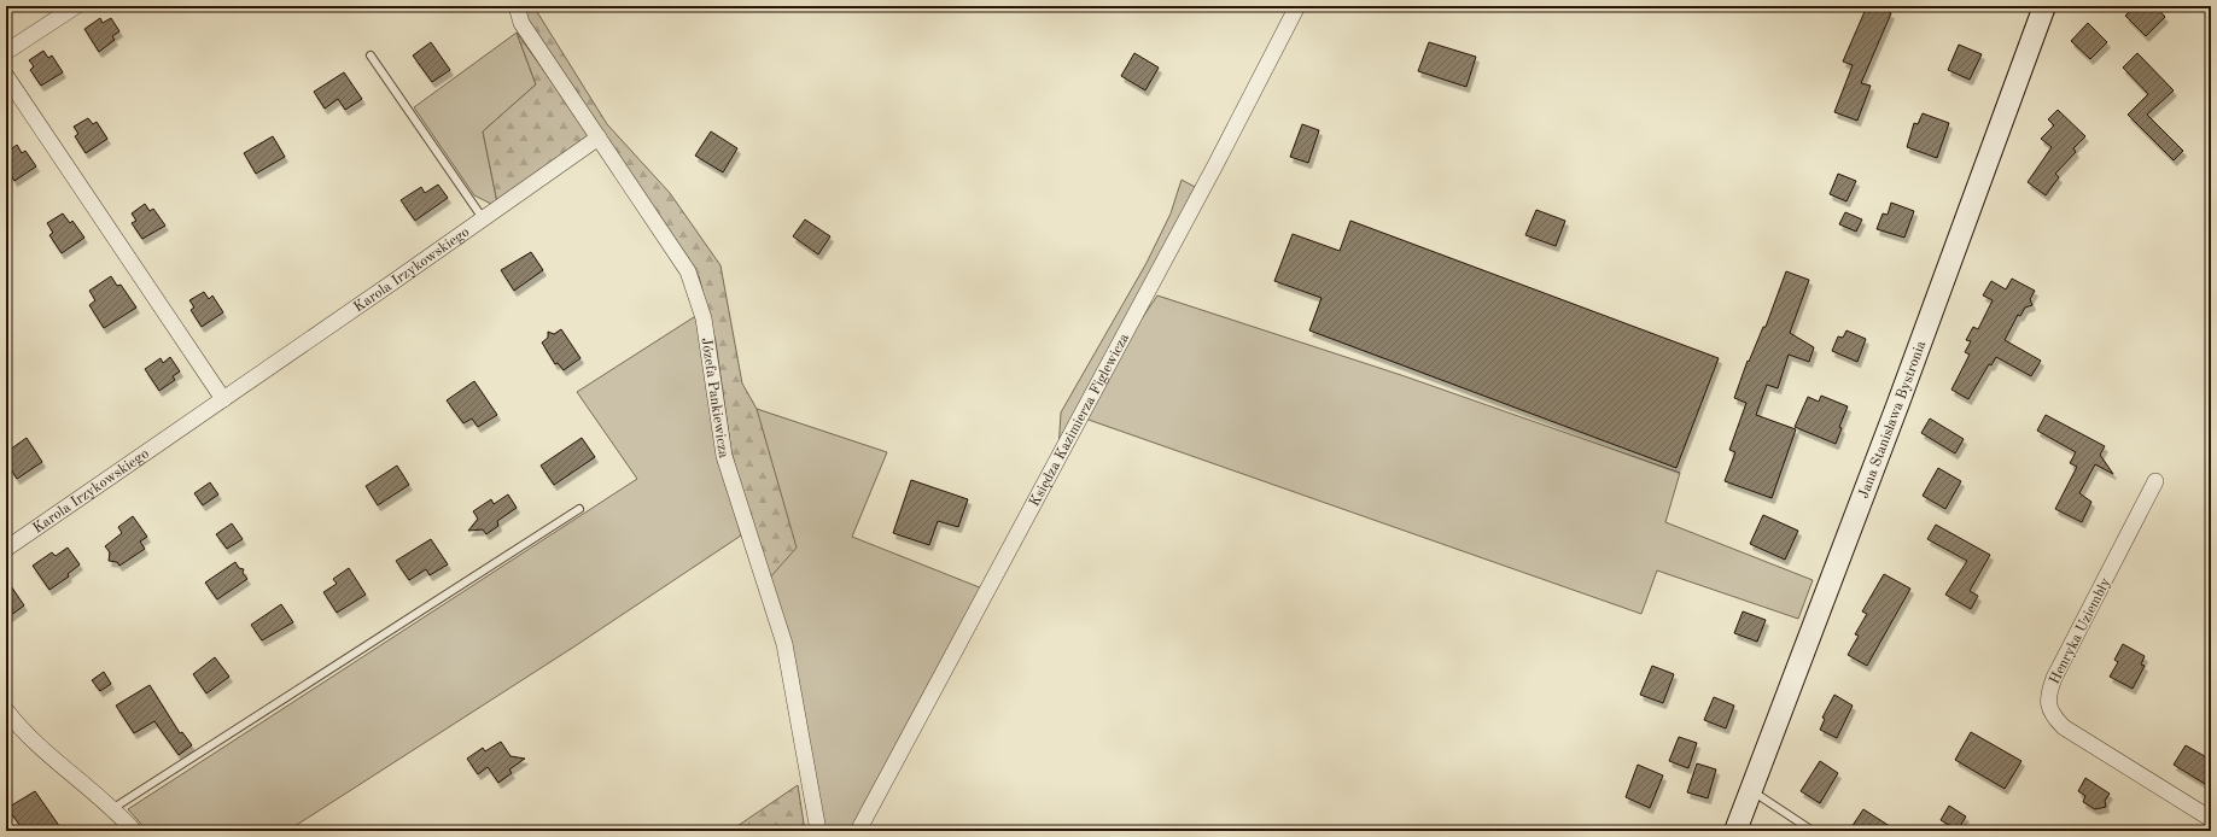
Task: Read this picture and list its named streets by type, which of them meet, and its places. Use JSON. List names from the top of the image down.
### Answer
{
  "streets": {
    "street": [
      "Karola Irzykowskiego",
      "Józefa Pankiewicza",
      "Jana Stanisława Bystronia",
      "Księdza Kazimierza Figlewicza",
      "Henryka Uziembły"
    ]
  },
  "crossings": [
    ["Karola Irzykowskiego", "Józefa Pankiewicza"]
  ]
}
